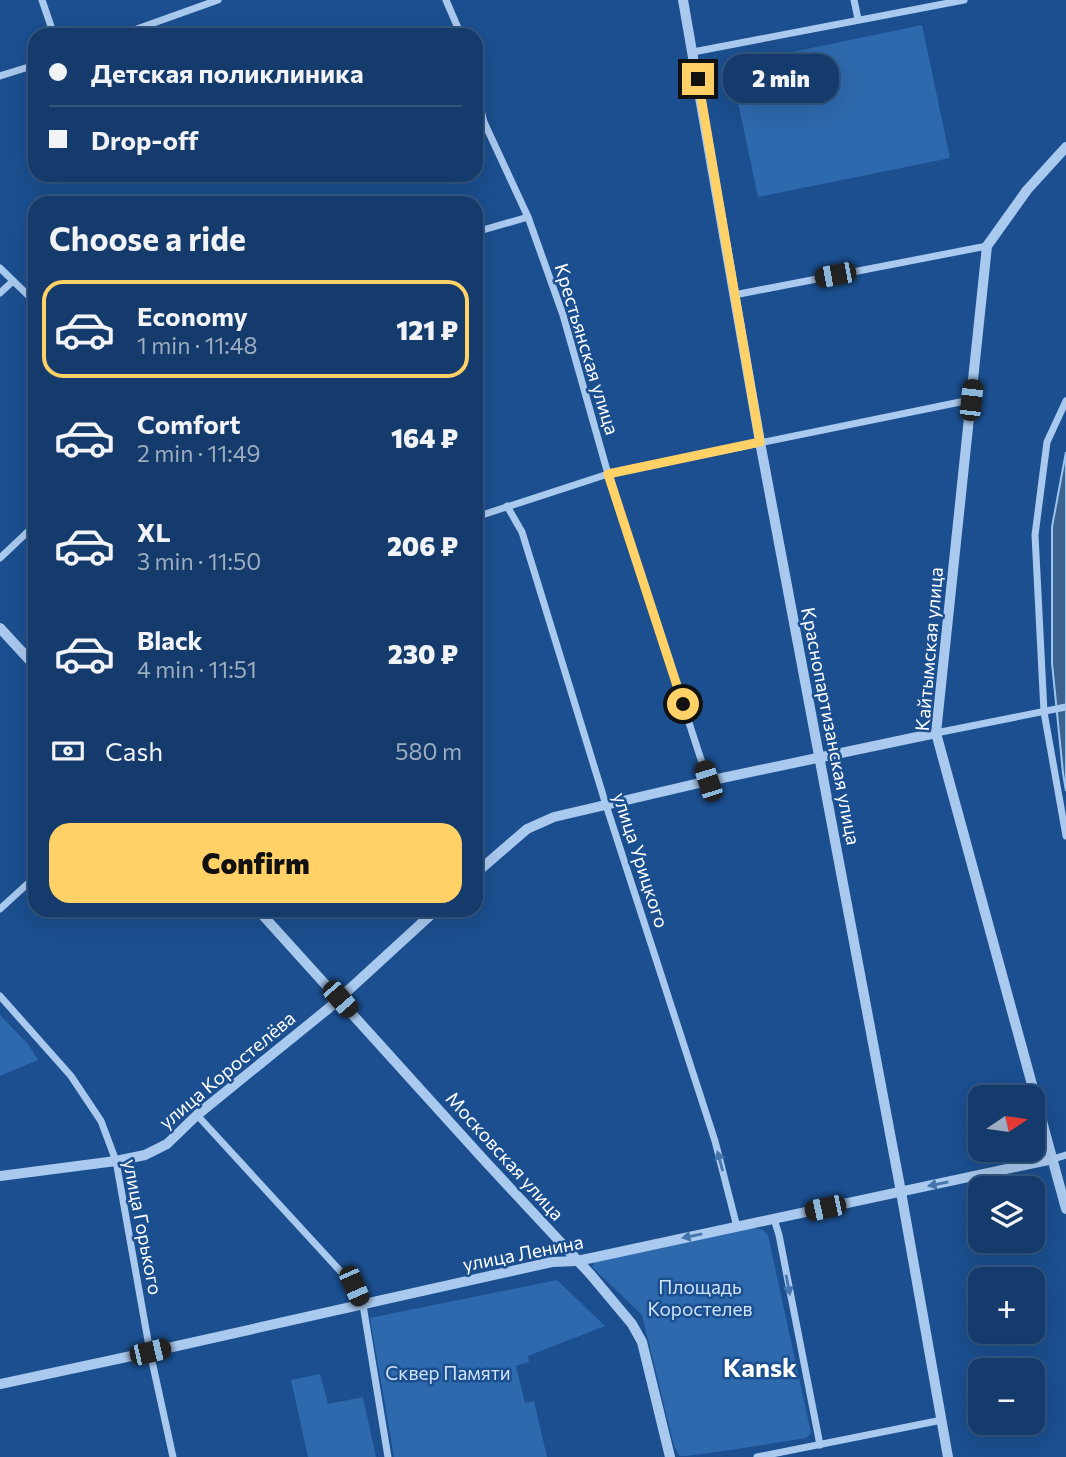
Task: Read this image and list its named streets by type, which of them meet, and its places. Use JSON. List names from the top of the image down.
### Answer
{
  "streets": {
    "street": [
      "Крестьянская улица",
      "Кайтымская улица",
      "Краснопартизанская улица",
      "улица Урицкого",
      "улица Коростелёва",
      "Московская улица",
      "улица Горького",
      "улица Ленина"
    ]
  },
  "crossings": [
    ["Кайтымская улица", "улица Ленина"],
    ["Краснопартизанская улица", "улица Ленина"],
    ["улица Урицкого", "улица Ленина"],
    ["улица Коростелёва", "Московская улица"],
    ["улица Коростелёва", "улица Горького"],
    ["Московская улица", "улица Ленина"],
    ["улица Горького", "улица Ленина"]
  ],
  "one_way": ["улица Урицкого"],
  "districts": ["Kansk"],
  "parks": ["Площадь Коростелев", "Сквер Памяти"],
  "north": "right",
  "page": {
    "banner": ["Детская поликлиника", "Drop-off"],
    "bubble": "2 min",
    "heading": "Choose a ride",
    "list": [
      {
        "name": "Economy",
        "note": "1 min · 11:48",
        "value": "121 ₽"
      },
      {
        "name": "Comfort",
        "note": "2 min · 11:49",
        "value": "164 ₽"
      },
      {
        "name": "XL",
        "note": "3 min · 11:50",
        "value": "206 ₽"
      },
      {
        "name": "Black",
        "note": "4 min · 11:51",
        "value": "230 ₽"
      }
    ],
    "pay": ["Cash", "580 m"],
    "buttons": "Confirm",
    "map_buttons": ["+", "−"]
  }
}
